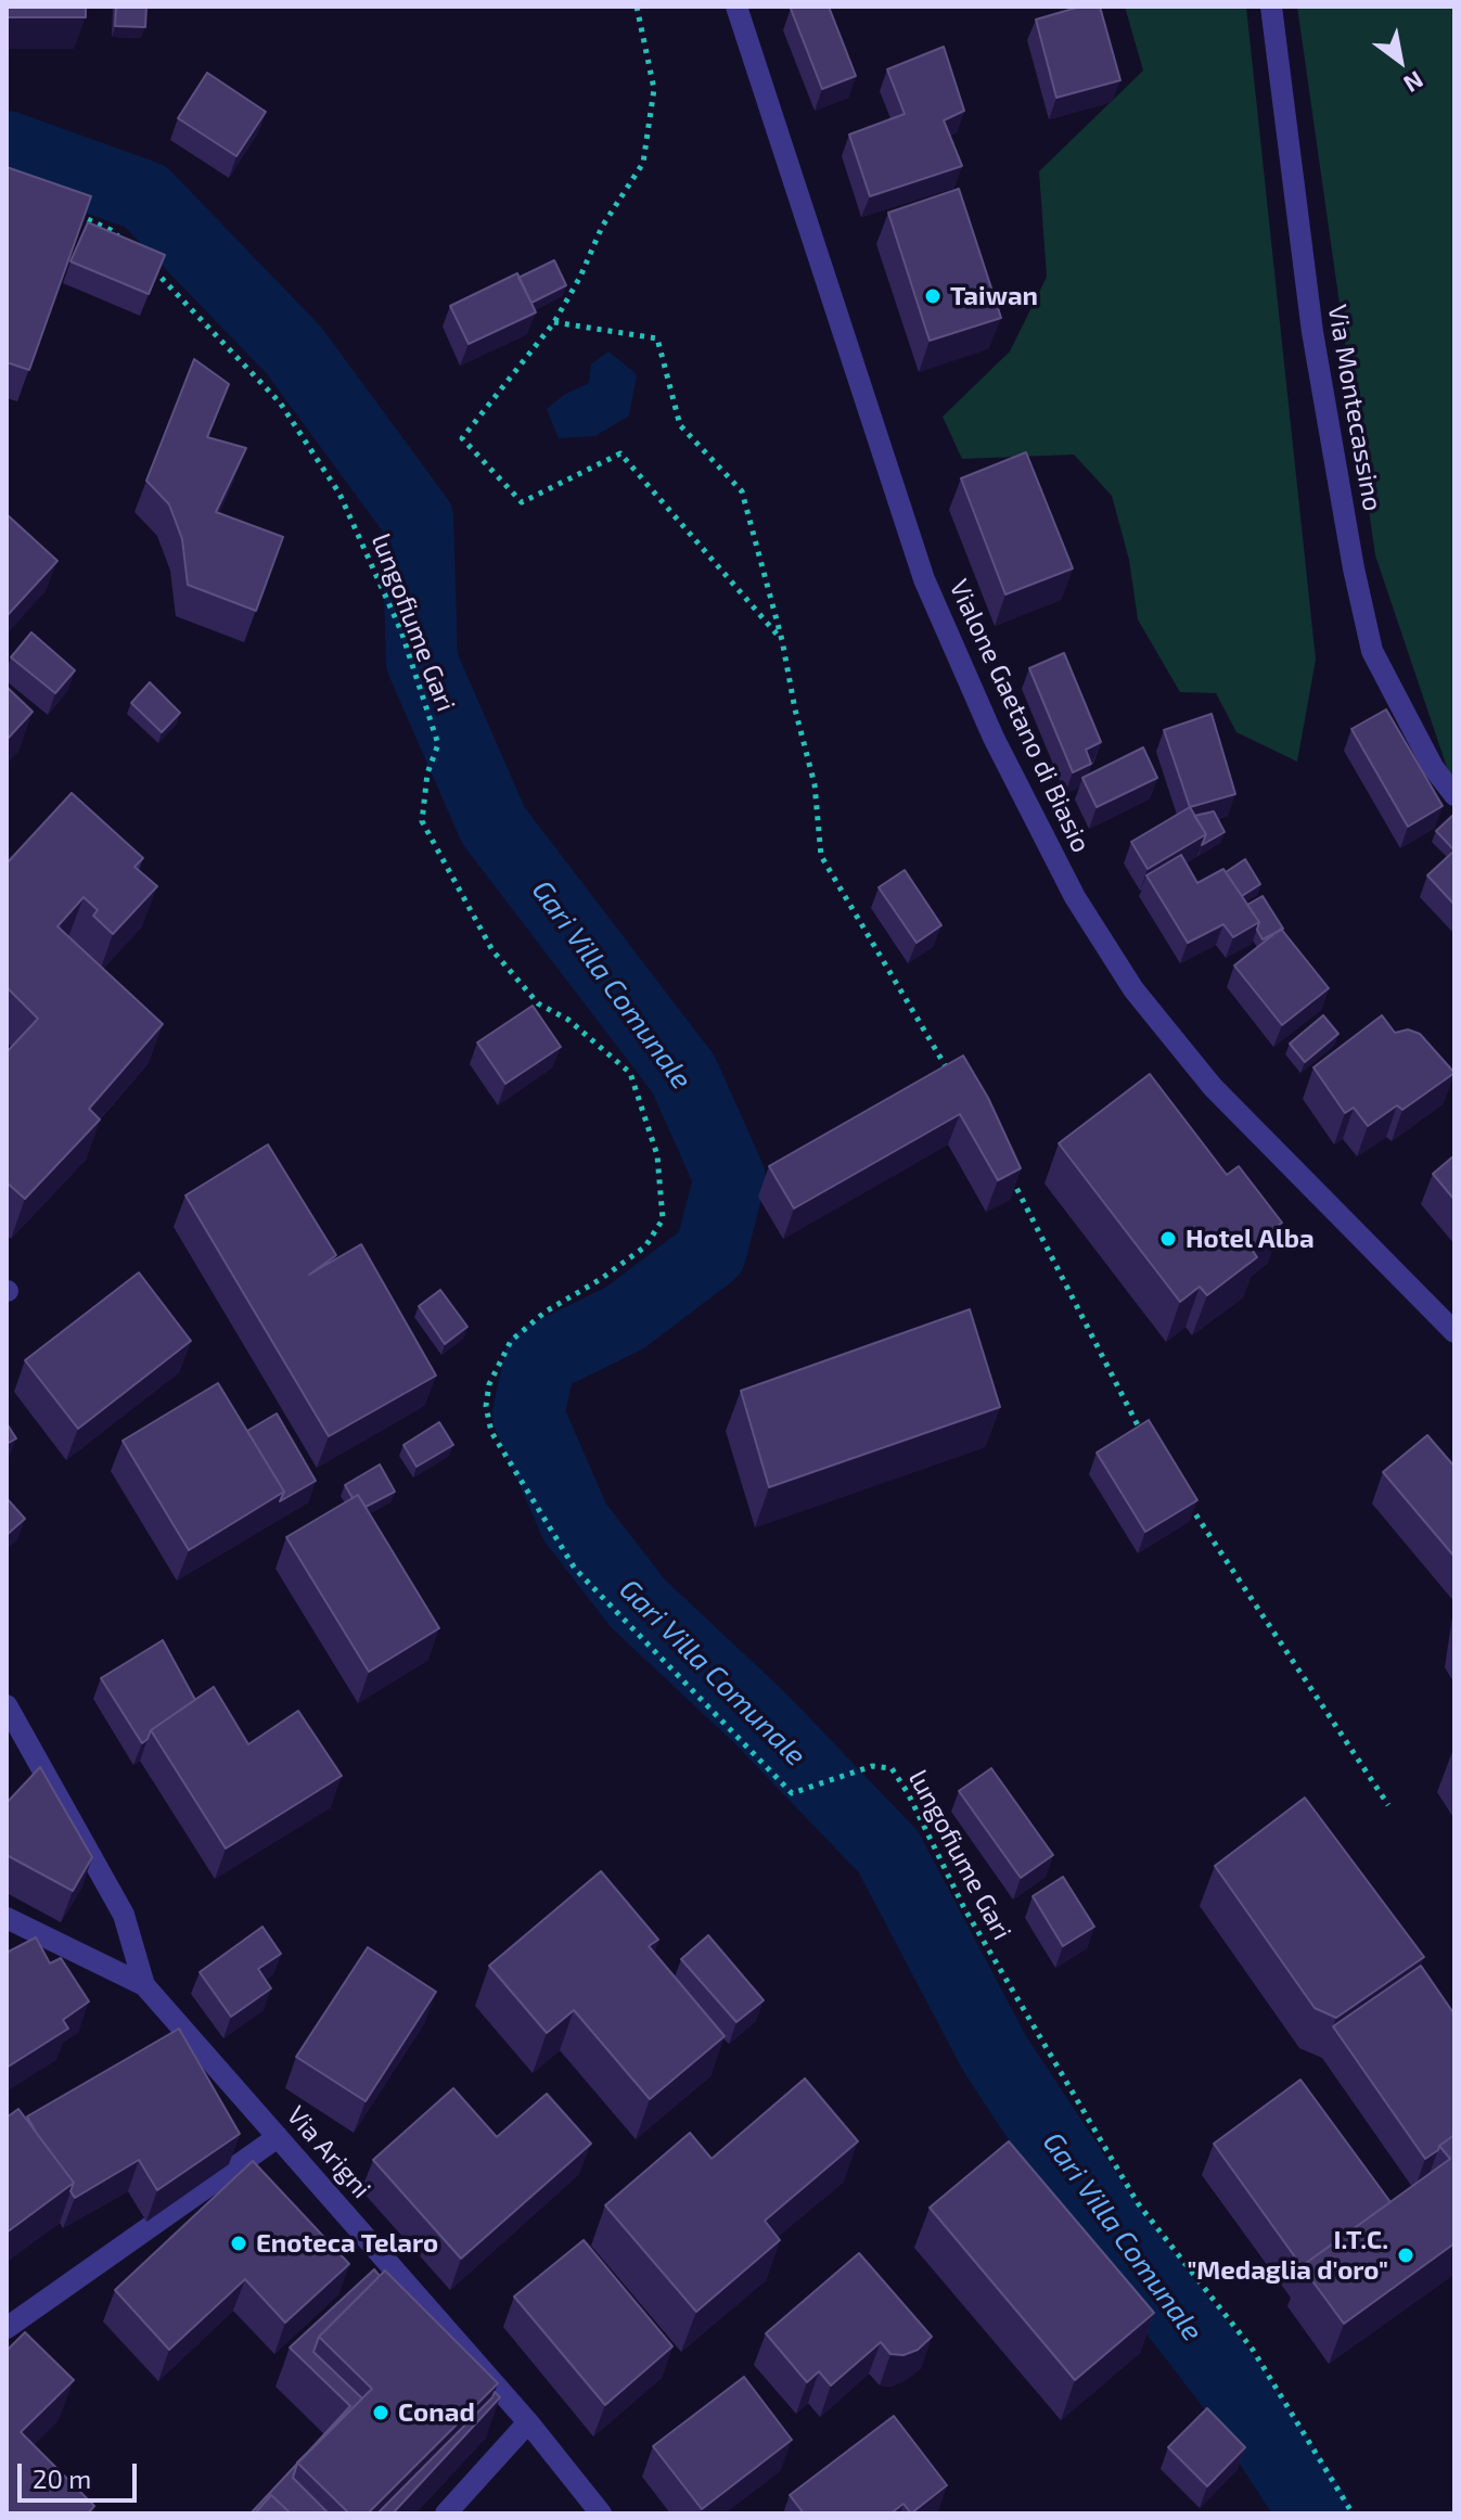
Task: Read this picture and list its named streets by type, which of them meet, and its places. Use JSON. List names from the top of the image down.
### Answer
{
  "streets": {
    "street": ["Via Montecassino", "Vialone Gaetano di Biasio", "Via Arigni"],
    "path": ["lungofiume Gari"]
  },
  "water": ["Gari Villa Comunale"],
  "places": [
    "Taiwan",
    "Hotel Alba",
    "Enoteca Telaro",
    "I.T.C. \"Medaglia d'oro\"",
    "Conad"
  ],
  "scale_bar": "20 m",
  "north": "bottom right"
}
